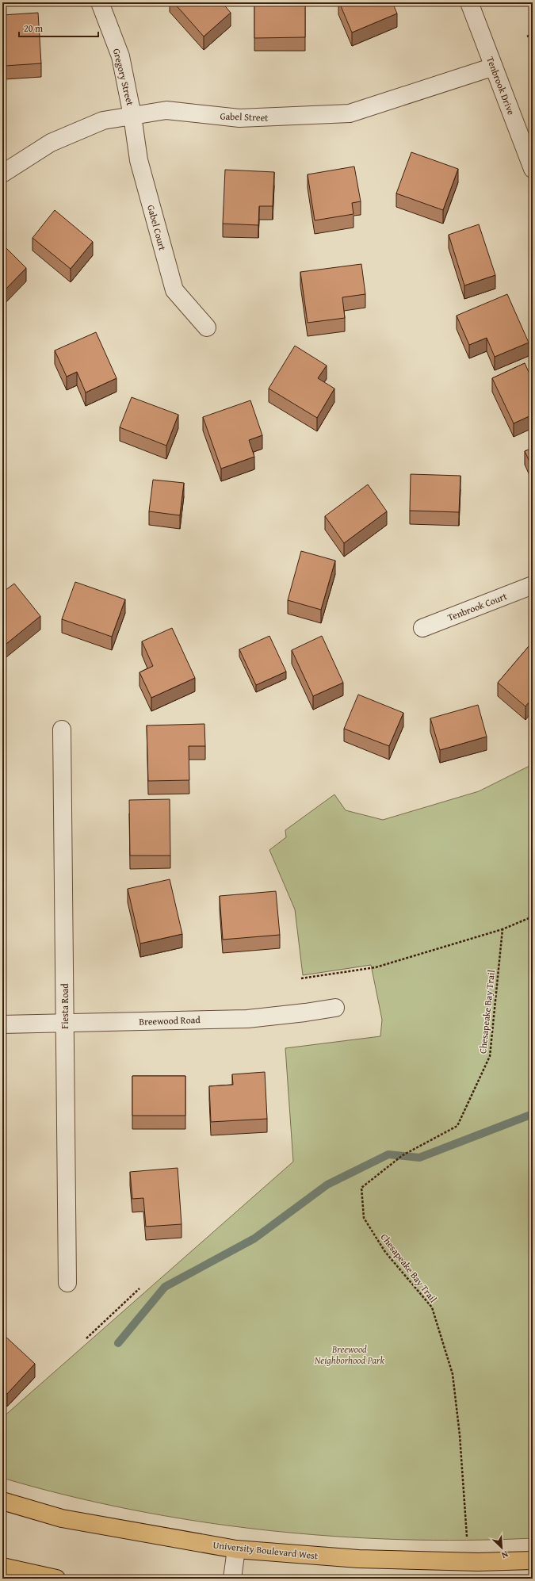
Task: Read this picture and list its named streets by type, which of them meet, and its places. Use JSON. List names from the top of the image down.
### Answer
{
  "streets": {
    "main road": ["University Boulevard West"],
    "street": [
      "Gregory Street",
      "Tenbrook Drive",
      "Gabel Street",
      "Gabel Court",
      "Tenbrook Court",
      "Fiesta Road",
      "Breewood Road"
    ],
    "path": ["Chesapeake Bay Trail"]
  },
  "crossings": [
    ["Gregory Street", "Gabel Street"],
    ["Gregory Street", "Gabel Court"],
    ["Tenbrook Drive", "Gabel Street"],
    ["Gabel Street", "Gabel Court"],
    ["Fiesta Road", "Breewood Road"]
  ],
  "parks": ["Breewood Neighborhood Park"],
  "scale_bar": "20 m",
  "north": "bottom right"
}
